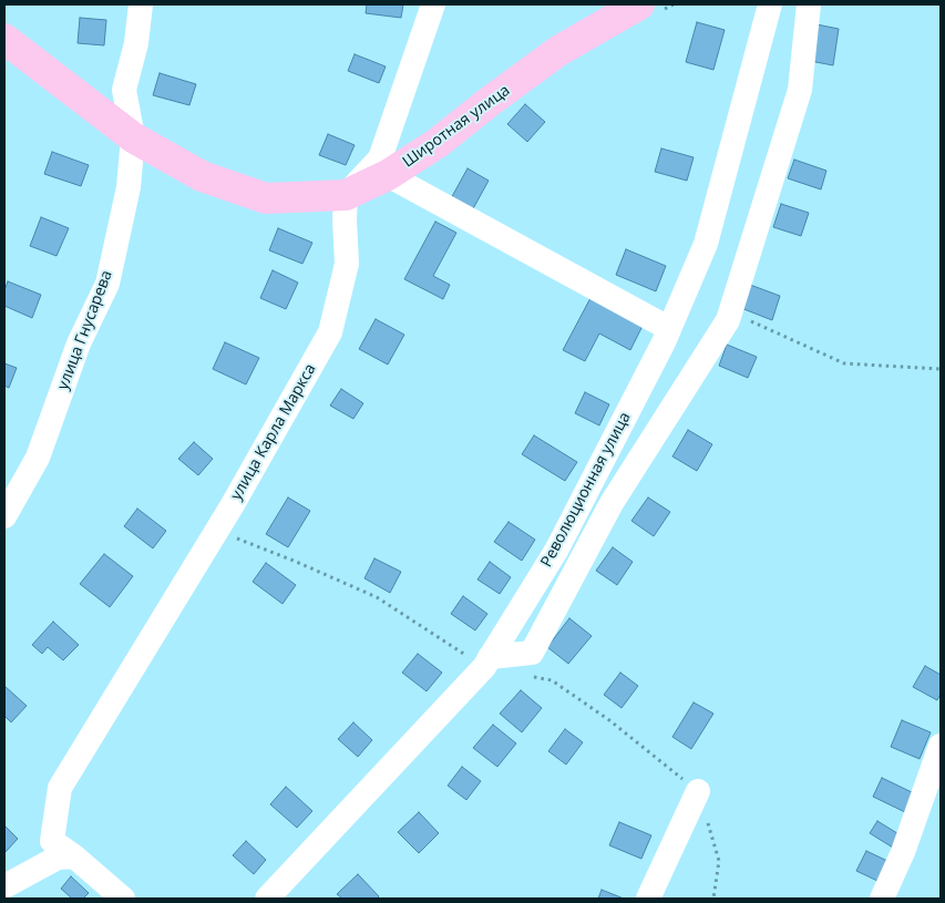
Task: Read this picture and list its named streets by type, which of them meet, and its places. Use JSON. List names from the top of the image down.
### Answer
{
  "streets": {
    "main road": ["Широтная улица"],
    "street": ["улица Гнусарева", "улица Карла Маркса", "Революционная улица"]
  },
  "crossings": [
    ["Широтная улица", "улица Гнусарева"],
    ["Широтная улица", "улица Карла Маркса"]
  ]
}
